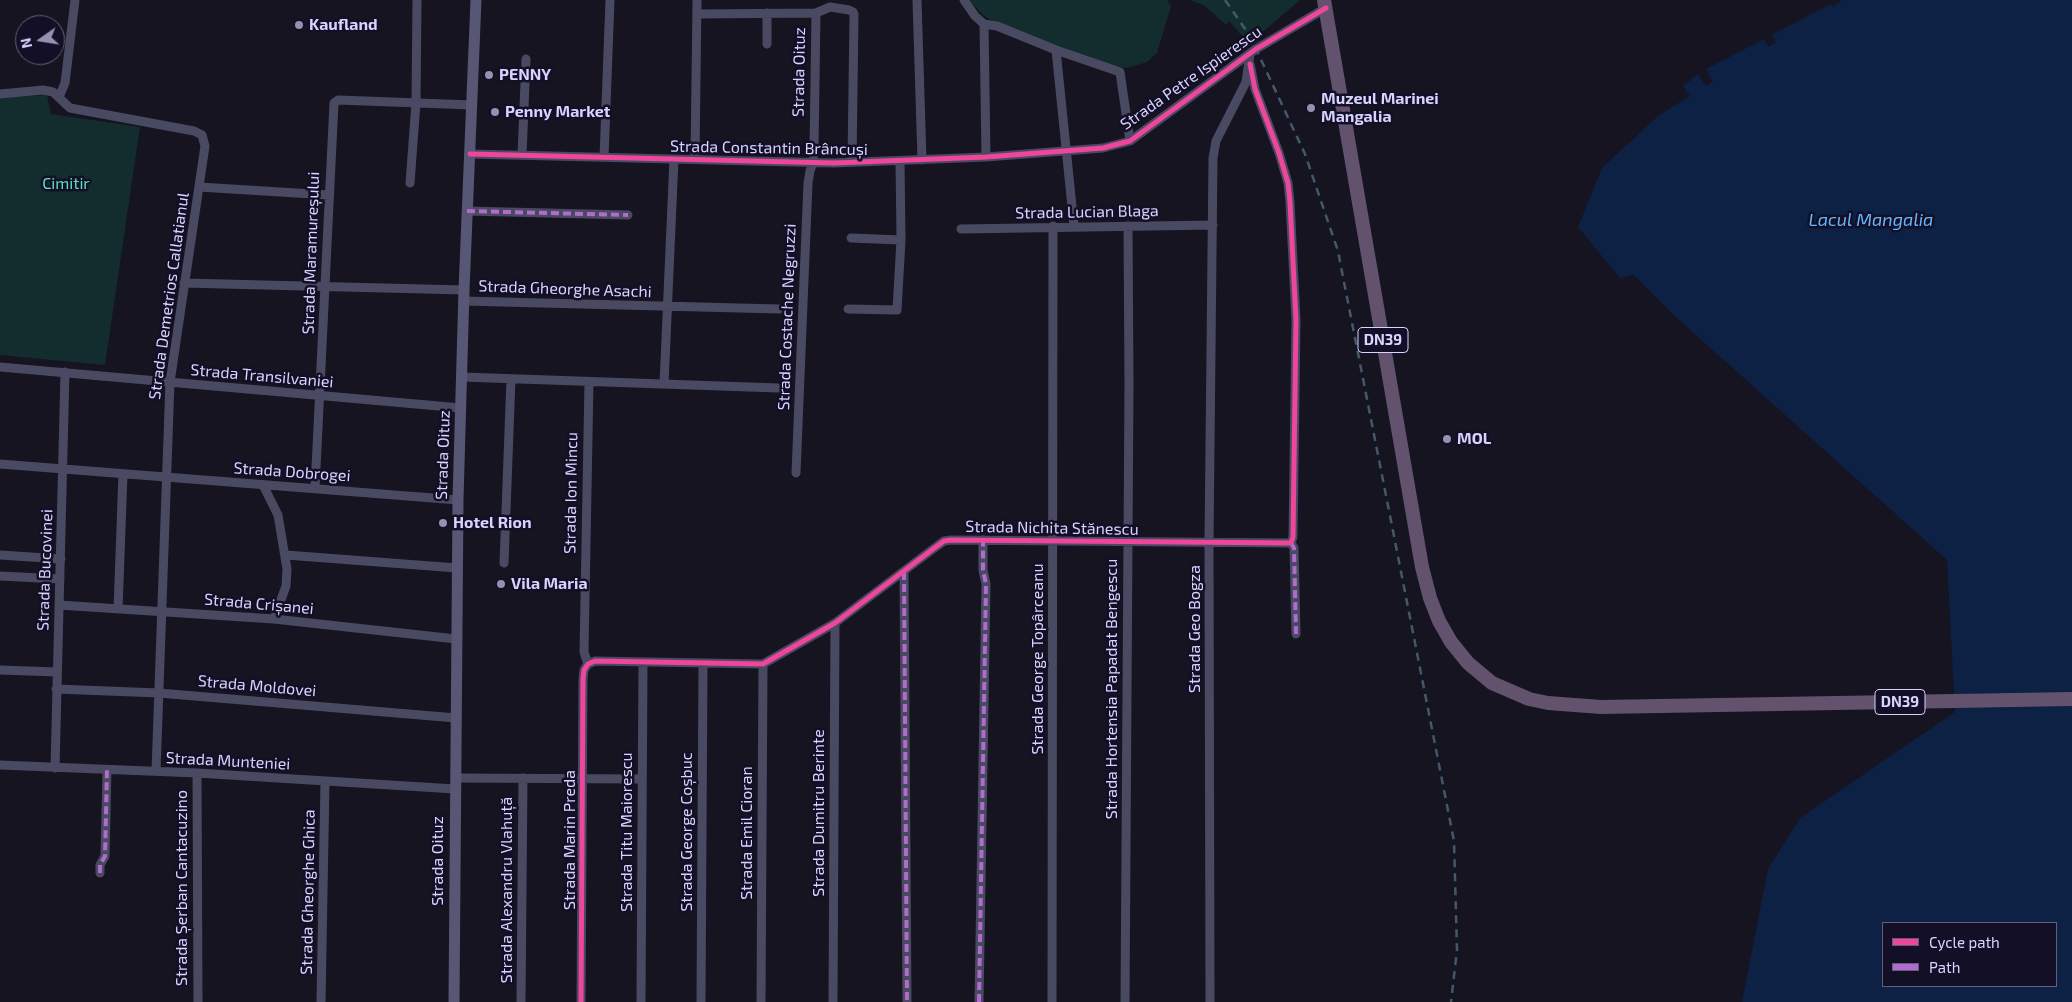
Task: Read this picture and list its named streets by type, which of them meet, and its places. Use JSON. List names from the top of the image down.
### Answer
{
  "streets": {
    "highway": ["DN39"],
    "main road": ["Strada Oituz"],
    "street": [
      "Strada Petre Ispierescu",
      "Strada Constantin Brâncuși",
      "Strada Lucian Blaga",
      "Strada Maramureșului",
      "Strada Gheorghe Asachi",
      "Strada Demetrios Callatianul",
      "Strada Costache Negruzzi",
      "Strada Transilvaniei",
      "Strada Dobrogei",
      "Strada Ion Mincu",
      "Strada Nichita Stănescu",
      "Strada Bucovinei",
      "Strada Crișanei",
      "Strada Geo Bogza",
      "Strada George Topârceanu",
      "Strada Moldovei",
      "Strada Hortensia Papadat Bengescu",
      "Strada Munteniei",
      "Strada Dumitru Berinte",
      "Strada Titu Maiorescu",
      "Strada George Coșbuc",
      "Strada Emil Cioran",
      "Strada Marin Preda",
      "Strada Șerban Cantacuzino",
      "Strada Alexandru Vlahuță",
      "Strada Gheorghe Ghica"
    ]
  },
  "crossings": [
    ["Strada Oituz", "Strada Constantin Brâncuși"],
    ["Strada Oituz", "Strada Maramureșului"],
    ["Strada Oituz", "Strada Gheorghe Asachi"],
    ["Strada Oituz", "Strada Costache Negruzzi"],
    ["Strada Oituz", "Strada Transilvaniei"],
    ["Strada Oituz", "Strada Dobrogei"],
    ["Strada Oituz", "Strada Crișanei"],
    ["Strada Oituz", "Strada Moldovei"],
    ["Strada Oituz", "Strada Munteniei"],
    ["Strada Petre Ispierescu", "Strada Constantin Brâncuși"],
    ["Strada Petre Ispierescu", "DN39"],
    ["Strada Constantin Brâncuși", "Strada Gheorghe Asachi"],
    ["Strada Constantin Brâncuși", "Strada Costache Negruzzi"],
    ["Strada Lucian Blaga", "Strada Geo Bogza"],
    ["Strada Lucian Blaga", "Strada George Topârceanu"],
    ["Strada Lucian Blaga", "Strada Hortensia Papadat Bengescu"],
    ["Strada Maramureșului", "Strada Gheorghe Asachi"],
    ["Strada Maramureșului", "Strada Transilvaniei"],
    ["Strada Maramureșului", "Strada Dobrogei"],
    ["Strada Gheorghe Asachi", "Strada Demetrios Callatianul"],
    ["Strada Demetrios Callatianul", "Strada Transilvaniei"],
    ["Strada Demetrios Callatianul", "Strada Dobrogei"],
    ["Strada Demetrios Callatianul", "Strada Crișanei"],
    ["Strada Demetrios Callatianul", "Strada Moldovei"],
    ["Strada Demetrios Callatianul", "Strada Munteniei"],
    ["Strada Transilvaniei", "Strada Bucovinei"],
    ["Strada Dobrogei", "Strada Bucovinei"],
    ["Strada Ion Mincu", "Strada Marin Preda"],
    ["Strada Nichita Stănescu", "Strada Geo Bogza"],
    ["Strada Nichita Stănescu", "Strada George Topârceanu"],
    ["Strada Nichita Stănescu", "Strada Hortensia Papadat Bengescu"],
    ["Strada Nichita Stănescu", "Strada Dumitru Berinte"],
    ["Strada Nichita Stănescu", "Strada Emil Cioran"],
    ["Strada Bucovinei", "Strada Crișanei"],
    ["Strada Bucovinei", "Strada Moldovei"],
    ["Strada Bucovinei", "Strada Munteniei"],
    ["Strada Munteniei", "Strada Șerban Cantacuzino"],
    ["Strada Munteniei", "Strada Gheorghe Ghica"]
  ],
  "water": ["Lacul Mangalia"],
  "parks": ["Cimitir"],
  "places": [
    "Kaufland",
    "PENNY",
    "Muzeul Marinei Mangalia",
    "Penny Market",
    "MOL",
    "Hotel Rion",
    "Vila Maria"
  ],
  "legend": ["Cycle path", "Path"],
  "north": "left"
}
